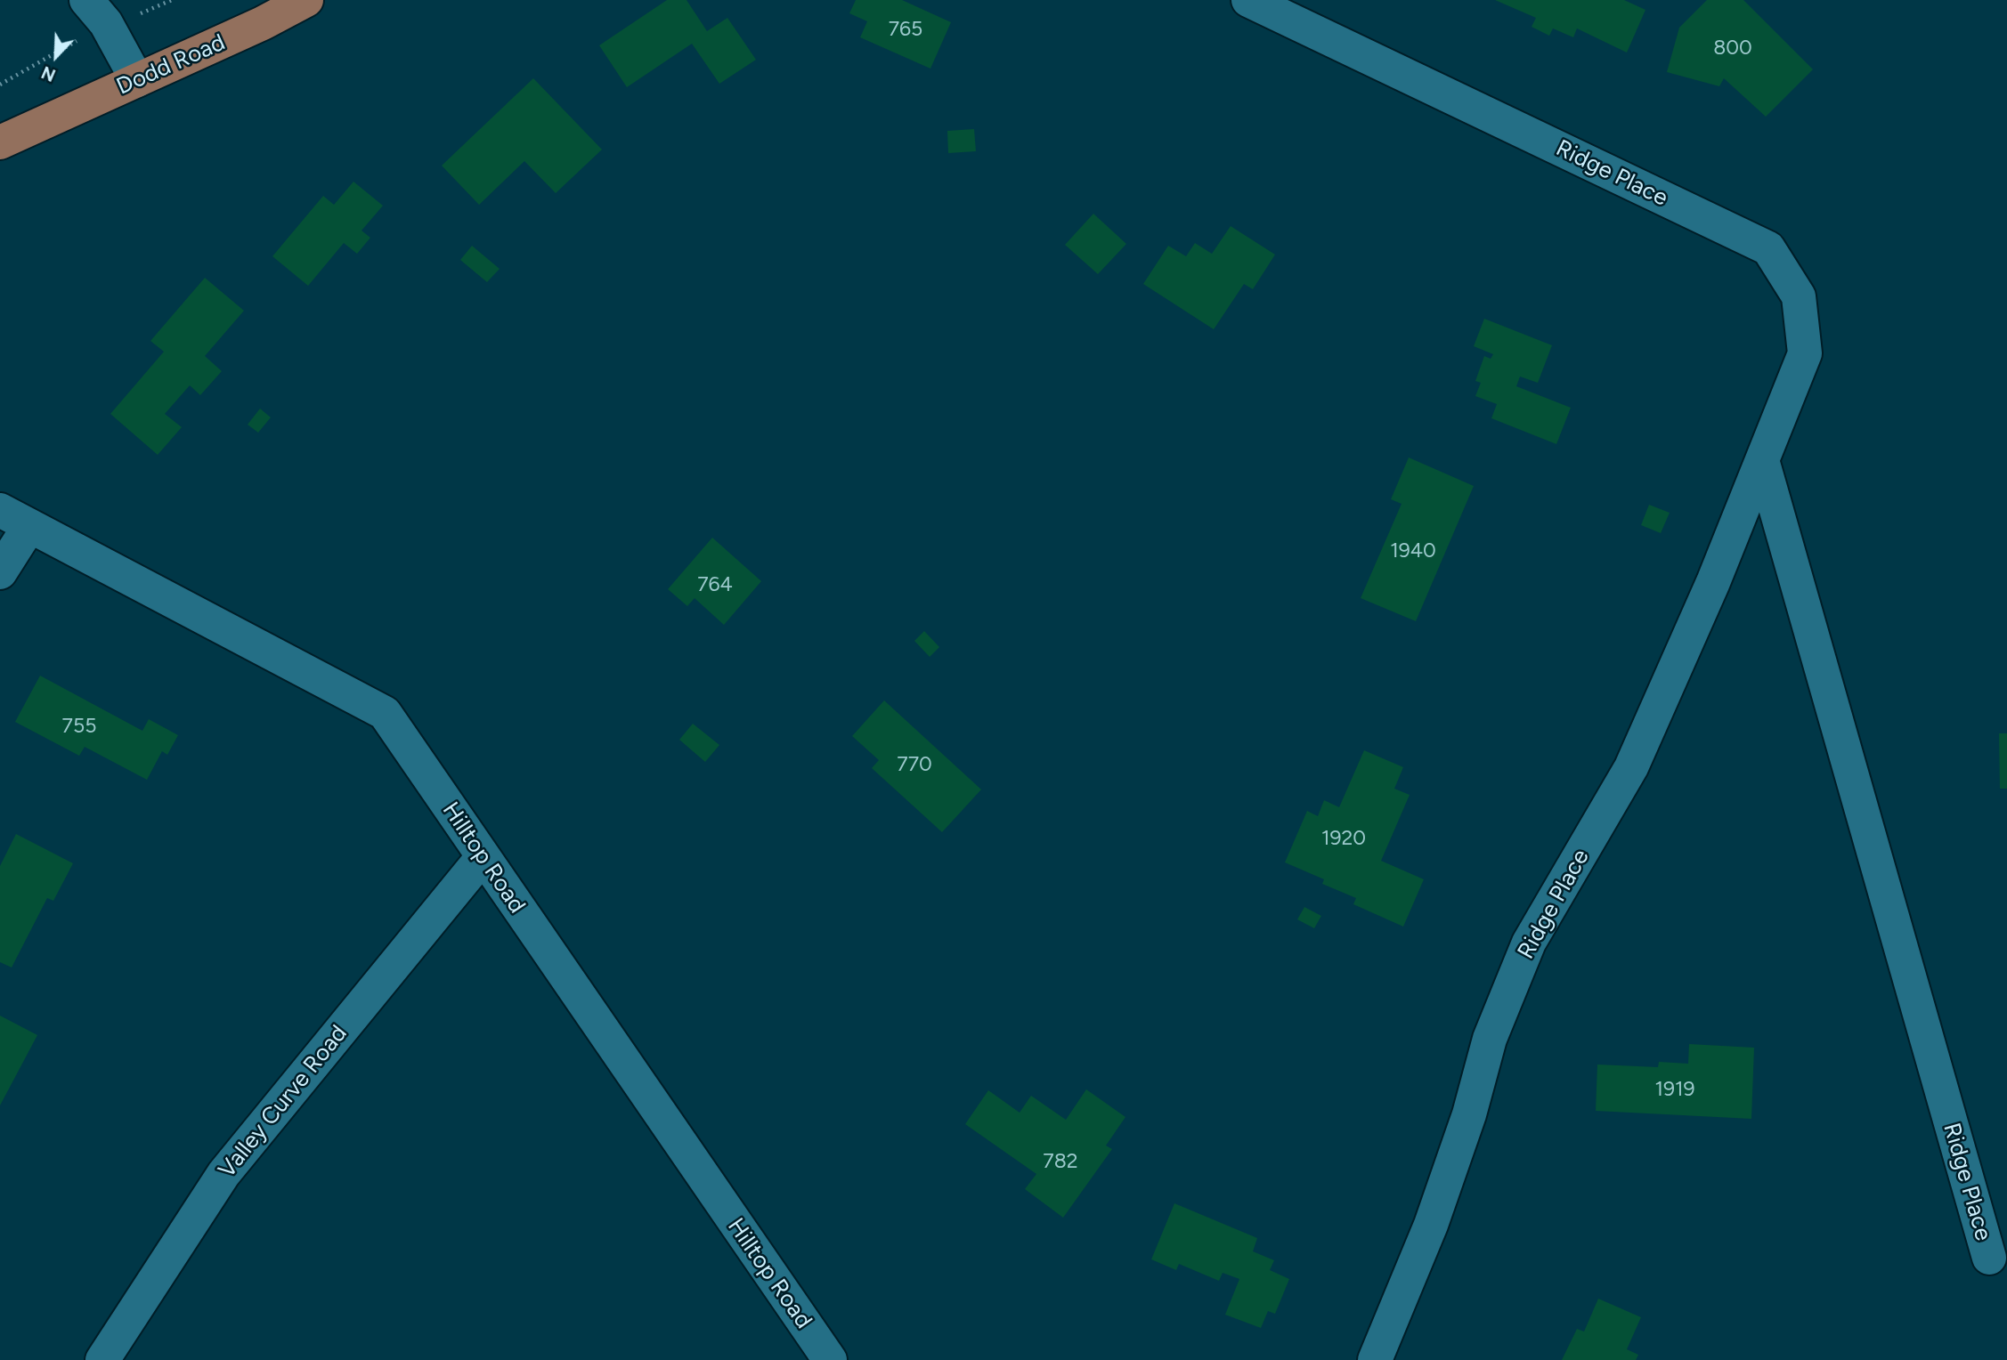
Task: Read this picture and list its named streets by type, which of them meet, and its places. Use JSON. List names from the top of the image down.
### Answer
{
  "streets": {
    "main road": ["Dodd Road"],
    "street": ["Ridge Place", "Hilltop Road", "Valley Curve Road"]
  },
  "crossings": [
    ["Hilltop Road", "Valley Curve Road"]
  ],
  "house_numbers": [
    "765",
    "800",
    "1940",
    "764",
    "755",
    "770",
    "1920",
    "1919",
    "782"
  ],
  "north": "bottom left"
}
